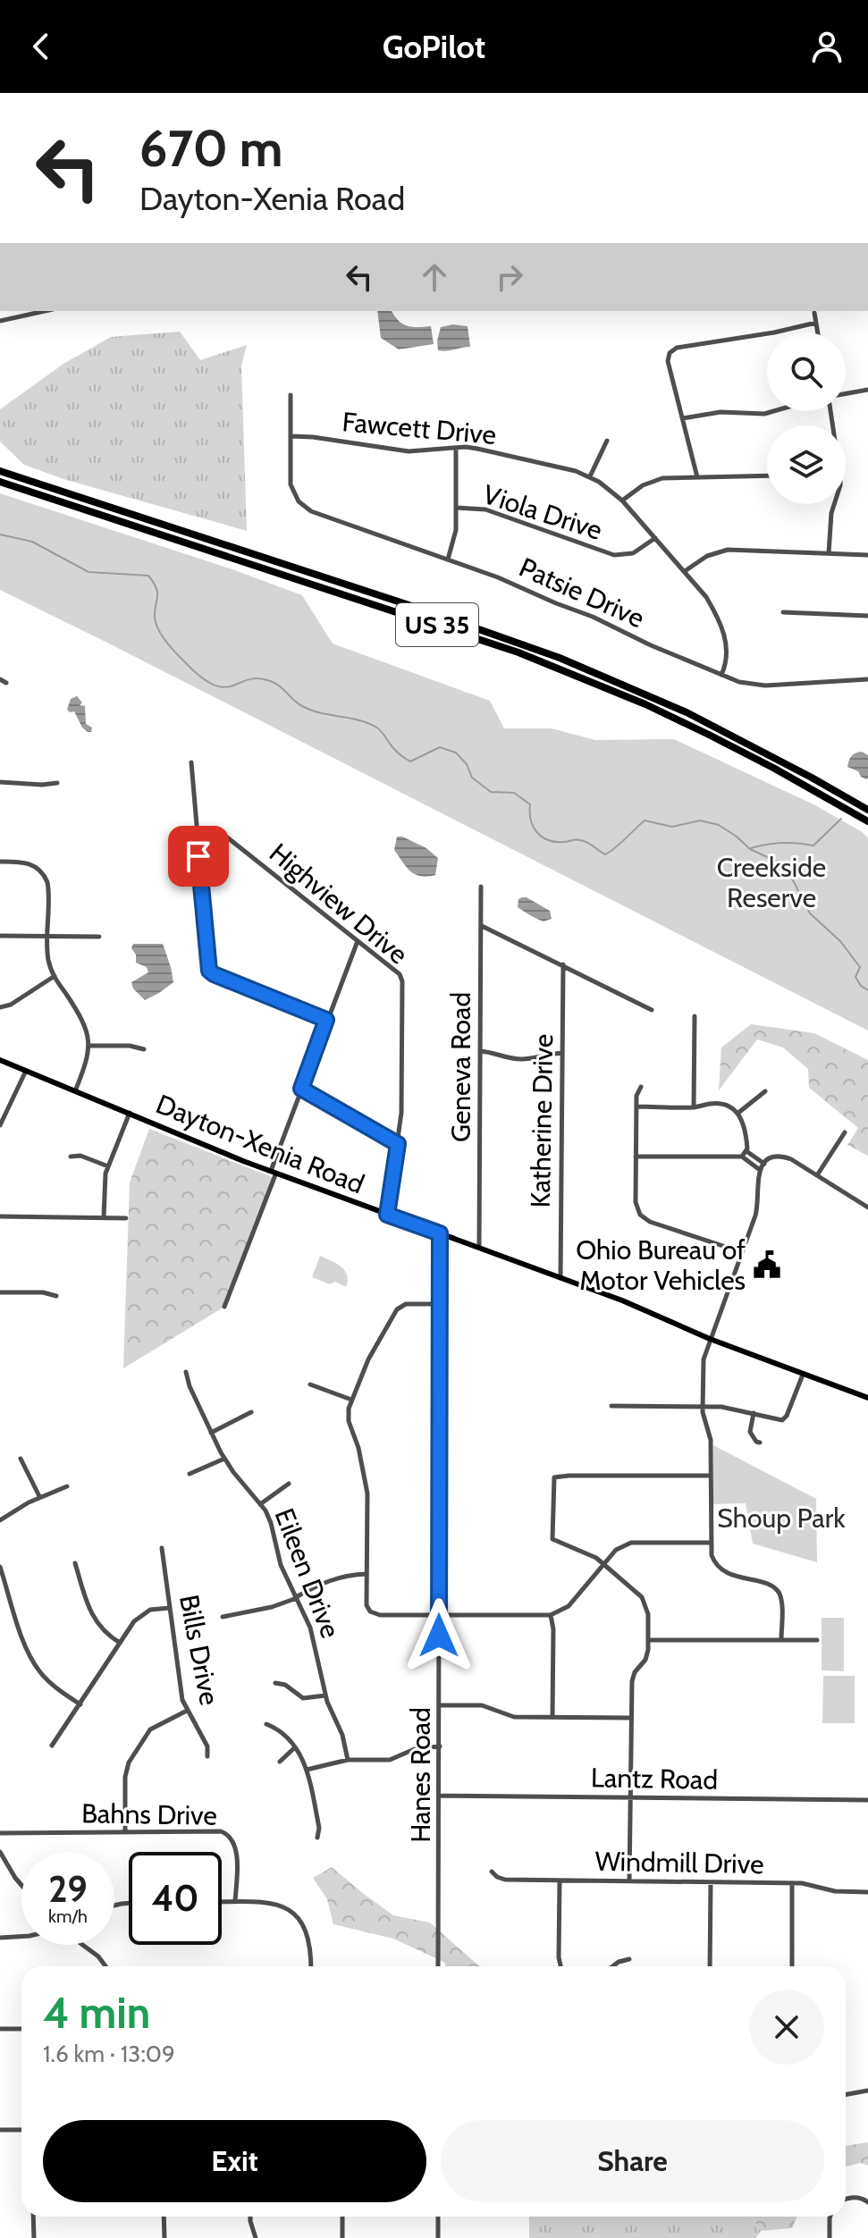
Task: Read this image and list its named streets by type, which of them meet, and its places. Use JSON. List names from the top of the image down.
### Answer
{
  "streets": {
    "highway": ["US 35"],
    "main road": ["Dayton-Xenia Road"],
    "street": [
      "Fawcett Drive",
      "Viola Drive",
      "Patsie Drive",
      "Highview Drive",
      "Geneva Road",
      "Katherine Drive",
      "Eileen Drive",
      "Bills Drive",
      "Hanes Road",
      "Lantz Road",
      "Bahns Drive",
      "Windmill Drive"
    ]
  },
  "crossings": [
    ["Fawcett Drive", "Viola Drive"],
    ["Fawcett Drive", "Patsie Drive"],
    ["Highview Drive", "Dayton-Xenia Road"],
    ["Geneva Road", "Dayton-Xenia Road"],
    ["Katherine Drive", "Dayton-Xenia Road"],
    ["Dayton-Xenia Road", "Hanes Road"],
    ["Hanes Road", "Lantz Road"]
  ],
  "parks": ["Creekside Reserve", "Shoup Park"],
  "places": {
    "public building": ["Ohio Bureau of Motor Vehicles"]
  },
  "page": {
    "header": "GoPilot",
    "turn": ["670 m", "Dayton-Xenia Road"],
    "speed": "29 km/h",
    "limit": "40",
    "heading": ["4 min", "1.6 km · 13:09"],
    "buttons": ["Exit", "Share"]
  }
}
